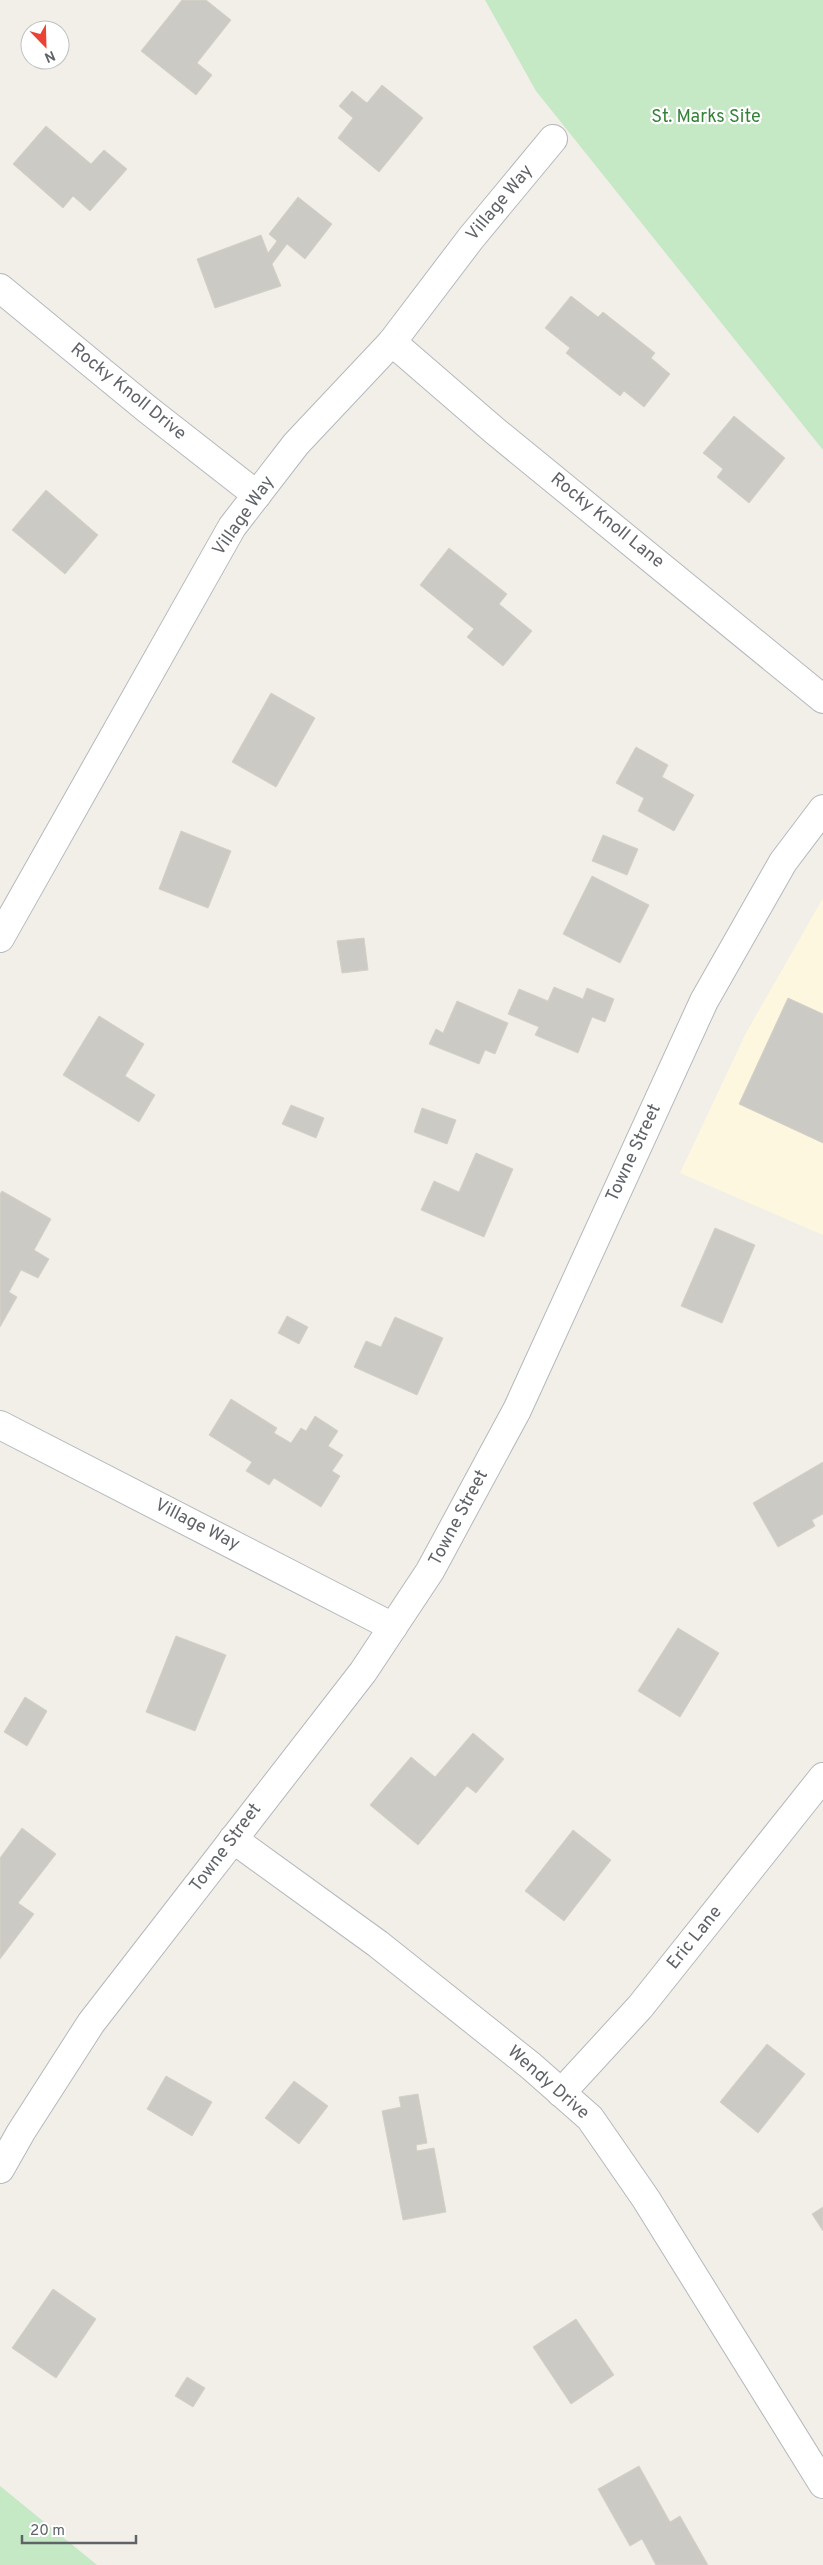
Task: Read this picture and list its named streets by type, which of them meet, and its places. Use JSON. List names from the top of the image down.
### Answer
{
  "streets": {
    "street": [
      "Village Way",
      "Rocky Knoll Drive",
      "Rocky Knoll Lane",
      "Towne Street",
      "Eric Lane",
      "Wendy Drive"
    ]
  },
  "crossings": [
    ["Village Way", "Rocky Knoll Drive"],
    ["Village Way", "Rocky Knoll Lane"],
    ["Village Way", "Towne Street"],
    ["Towne Street", "Wendy Drive"],
    ["Eric Lane", "Wendy Drive"]
  ],
  "parks": ["St. Marks Site"],
  "scale_bar": "20 m",
  "north": "bottom right"
}
